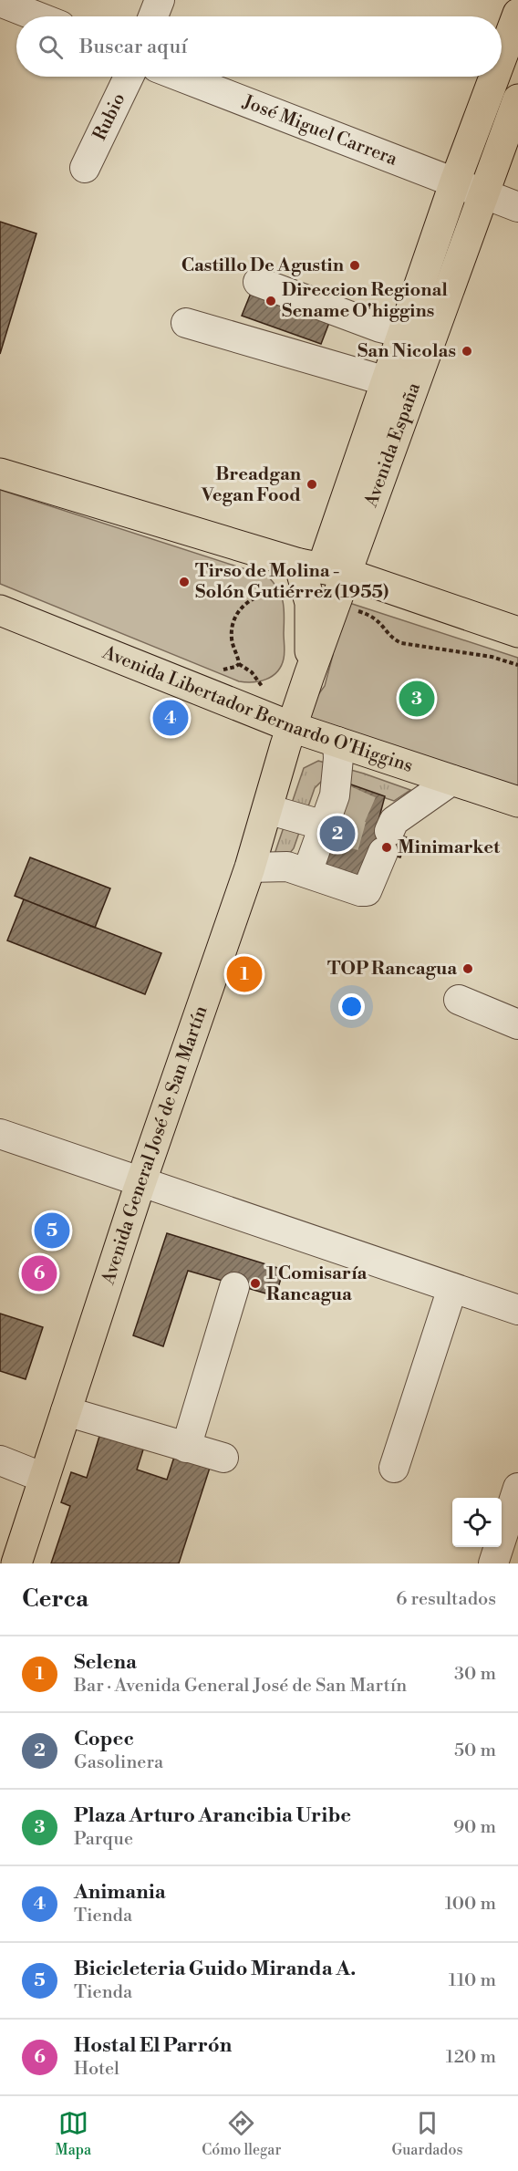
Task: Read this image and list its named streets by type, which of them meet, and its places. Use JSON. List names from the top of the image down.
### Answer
{
  "streets": {
    "main road": ["Avenida España", "Avenida Libertador Bernardo O'Higgins", "Avenida General José de San Martín"],
    "street": ["Rubio", "José Miguel Carrera"]
  },
  "crossings": [
    ["José Miguel Carrera", "Avenida España"],
    ["Avenida Libertador Bernardo O'Higgins", "Avenida General José de San Martín"]
  ],
  "places": [
    "Castillo De Agustin",
    "Direccion Regional Sename O'higgins",
    "San Nicolas",
    "Breadgan Vegan Food",
    "Tirso de Molina - Solón Gutiérrez (1955)",
    "Minimarket",
    "TOP Rancagua",
    "1 Comisaría Rancagua"
  ],
  "page": {
    "search": "Buscar aquí",
    "pins": [
      "3",
      "4",
      "2",
      "1",
      "5",
      "6"
    ],
    "heading": ["Cerca", "6 resultados"],
    "list": [
      {
        "mark": "1",
        "name": "Selena",
        "note": "Bar · Avenida General José de San Martín",
        "value": "30 m"
      },
      {
        "mark": "2",
        "name": "Copec",
        "note": "Gasolinera",
        "value": "50 m"
      },
      {
        "mark": "3",
        "name": "Plaza Arturo Arancibia Uribe",
        "note": "Parque",
        "value": "90 m"
      },
      {
        "mark": "4",
        "name": "Animania",
        "note": "Tienda",
        "value": "100 m"
      },
      {
        "mark": "5",
        "name": "Bicicleteria Guido Miranda A.",
        "note": "Tienda",
        "value": "110 m"
      },
      {
        "mark": "6",
        "name": "Hostal El Parrón",
        "note": "Hotel",
        "value": "120 m"
      }
    ],
    "nav": ["Mapa", "Cómo llegar", "Guardados"]
  }
}
